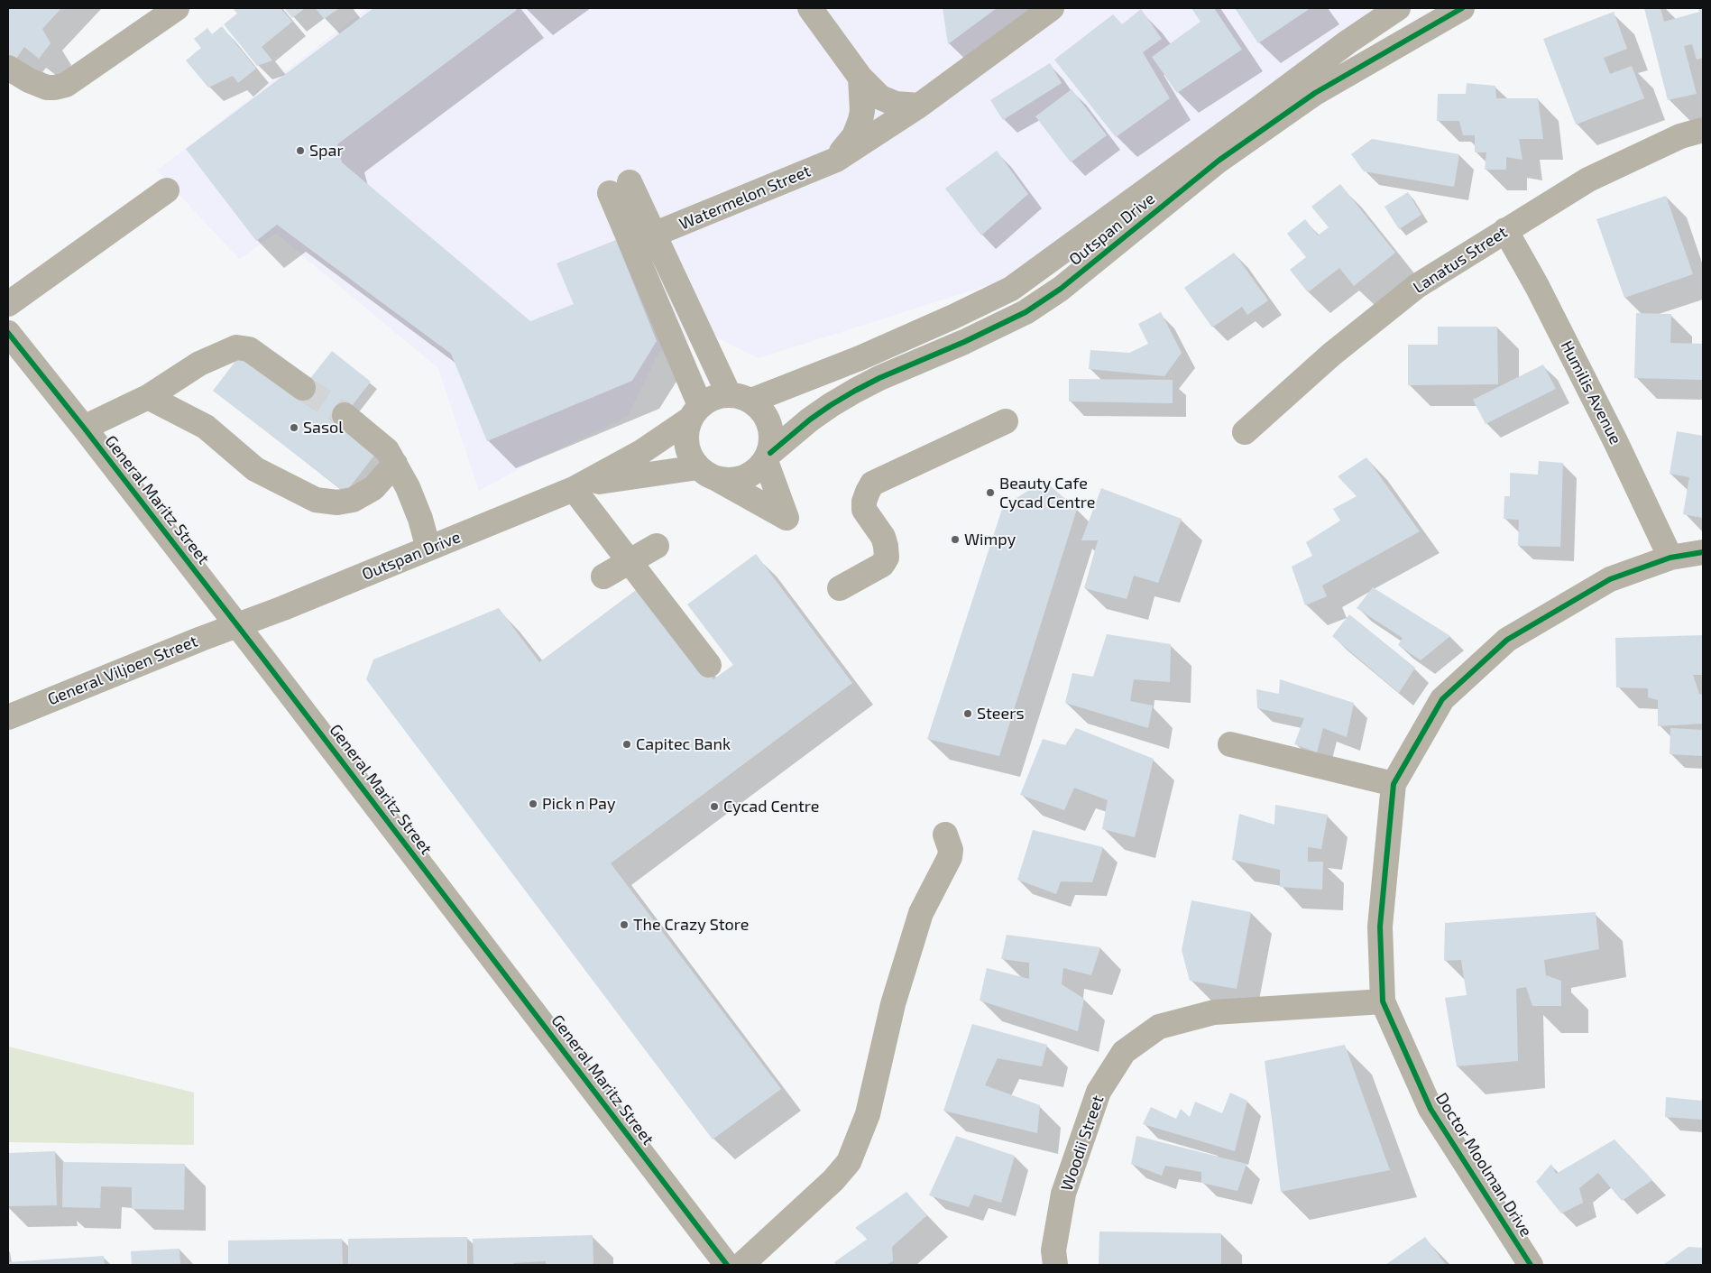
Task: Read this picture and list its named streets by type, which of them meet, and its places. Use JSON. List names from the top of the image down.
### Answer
{
  "streets": {
    "street": [
      "Watermelon Street",
      "Outspan Drive",
      "Lanatus Street",
      "Humilis Avenue",
      "General Maritz Street",
      "General Viljoen Street",
      "Woodii Street",
      "Doctor Moolman Drive"
    ]
  },
  "crossings": [
    ["Outspan Drive", "General Maritz Street"],
    ["Outspan Drive", "General Viljoen Street"],
    ["Lanatus Street", "Humilis Avenue"],
    ["Humilis Avenue", "Doctor Moolman Drive"],
    ["General Maritz Street", "General Viljoen Street"],
    ["Woodii Street", "Doctor Moolman Drive"]
  ],
  "places": [
    "Spar",
    "Sasol",
    "Beauty Cafe Cycad Centre",
    "Wimpy",
    "Steers",
    "Capitec Bank",
    "Pick n Pay",
    "Cycad Centre",
    "The Crazy Store"
  ]
}
